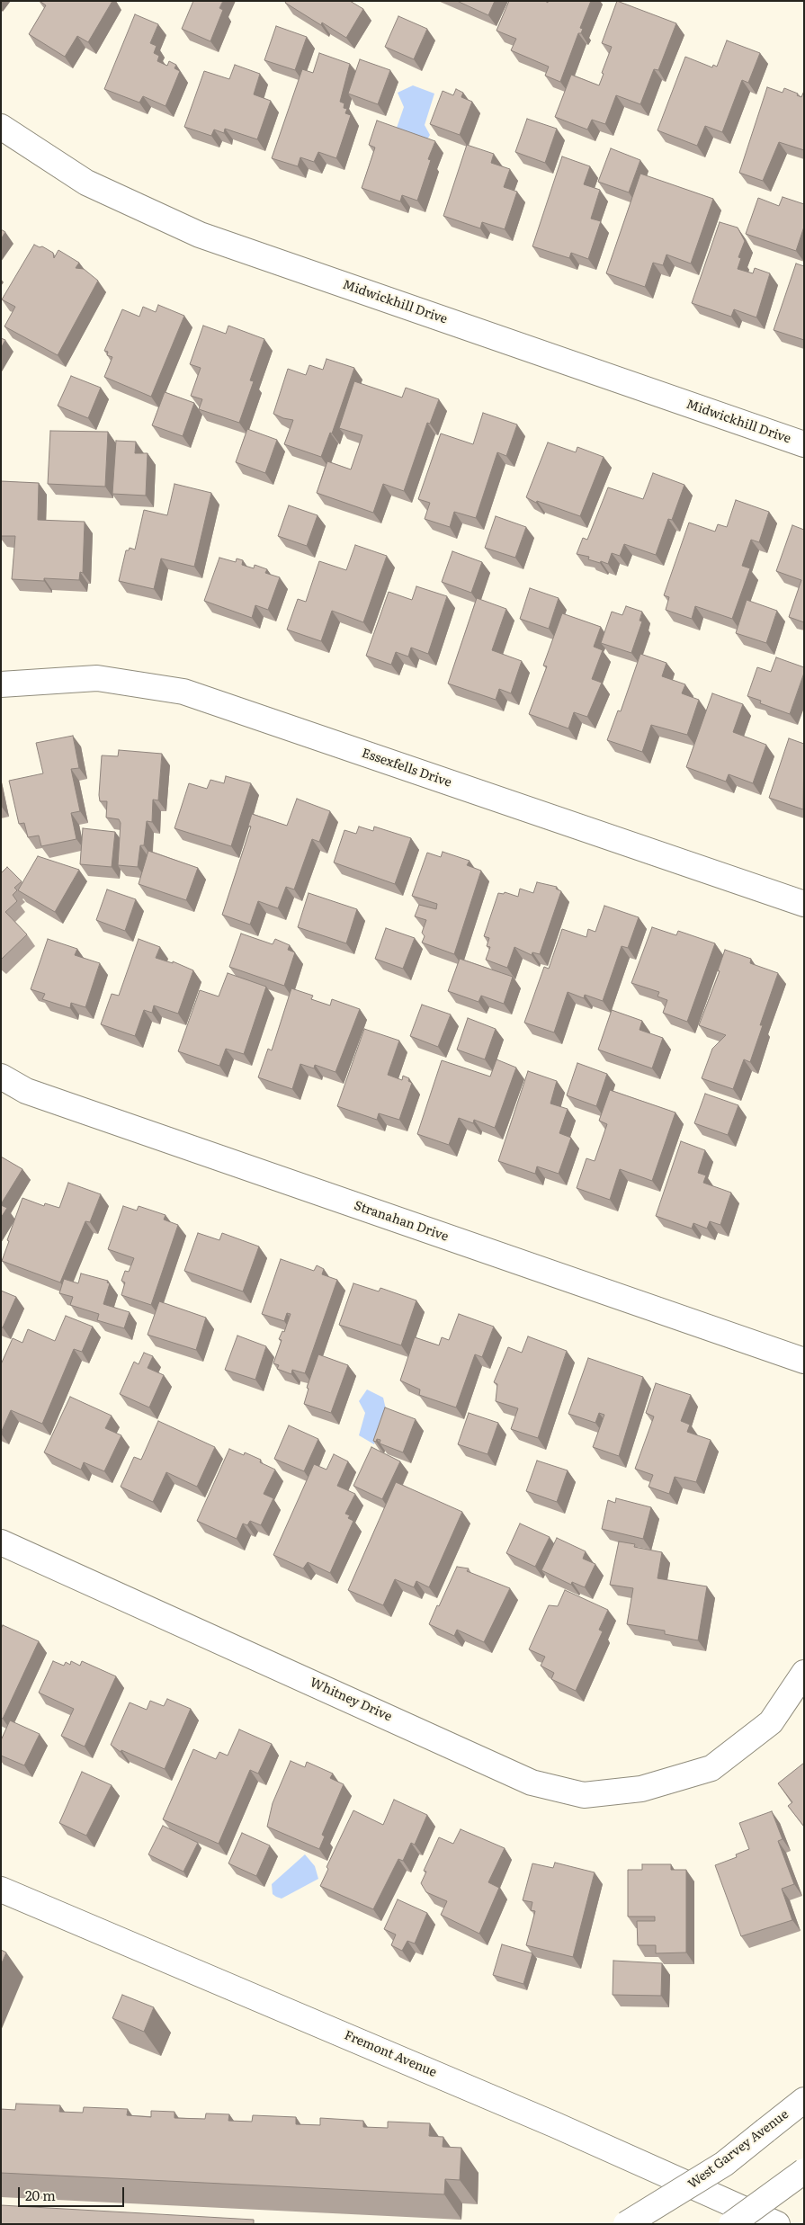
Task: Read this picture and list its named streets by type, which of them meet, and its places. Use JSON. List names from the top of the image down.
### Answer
{
  "streets": {
    "street": [
      "Midwickhill Drive",
      "Essexfells Drive",
      "Stranahan Drive",
      "Whitney Drive",
      "Fremont Avenue",
      "West Garvey Avenue"
    ]
  },
  "scale_bar": "20 m"
}
